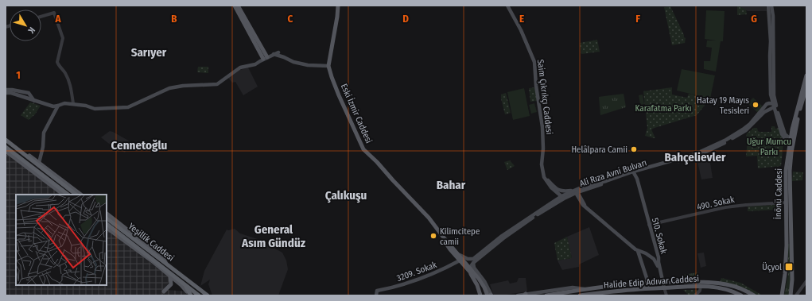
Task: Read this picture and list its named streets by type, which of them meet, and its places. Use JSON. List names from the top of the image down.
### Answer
{
  "streets": {
    "highway": ["Yeşillik Caddesi"],
    "main road": [
      "Saim Çıkrıkçı Caddesi",
      "Eski İzmir Caddesi",
      "Ali Rıza Avni Bulvarı",
      "İnönü Caddesi",
      "510. Sokak",
      "3209. Sokak",
      "Halide Edip Adıvar Caddesi"
    ],
    "street": ["490. Sokak"]
  },
  "crossings": [
    ["Saim Çıkrıkçı Caddesi", "Ali Rıza Avni Bulvarı"],
    ["Eski İzmir Caddesi", "Ali Rıza Avni Bulvarı"],
    ["Eski İzmir Caddesi", "3209. Sokak"],
    ["Ali Rıza Avni Bulvarı", "510. Sokak"],
    ["İnönü Caddesi", "490. Sokak"],
    ["490. Sokak", "510. Sokak"],
    ["510. Sokak", "Halide Edip Adıvar Caddesi"]
  ],
  "districts": [
    "Sarıyer",
    "Cennetoğlu",
    "Bahçelievler",
    "Bahar",
    "Çalıkuşu",
    "General Asım Gündüz"
  ],
  "parks": ["Karafatma Parkı", "Uğur Mumcu Parkı"],
  "places": {
    "other": ["Hatay 19 Mayıs Tesisleri", "Helâlpara Camii", "Kilimcitepe camii"],
    "transit": ["Üçyol"]
  },
  "north": "bottom right",
  "grid": {
    "columns": [
      "A",
      "B",
      "C",
      "D",
      "E",
      "F",
      "G"
    ],
    "rows": ["1"]
  }
}
